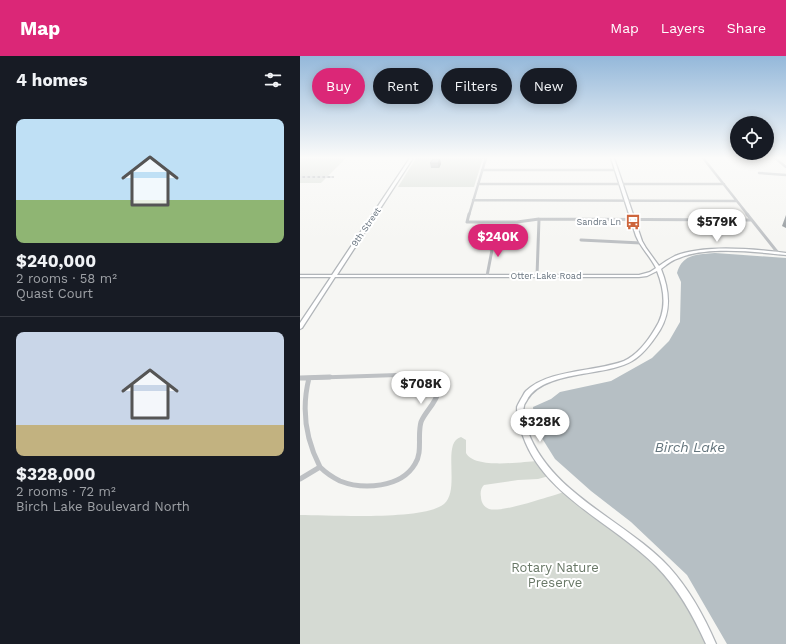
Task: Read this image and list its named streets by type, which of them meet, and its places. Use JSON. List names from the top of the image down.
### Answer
{
  "streets": {
    "street": ["9th Street", "Otter Lake Road"]
  },
  "crossings": [
    ["9th Street", "Otter Lake Road"]
  ],
  "water": ["Birch Lake"],
  "parks": ["Rotary Nature Preserve"],
  "places": {
    "bus stop": ["Sandra Ln"]
  },
  "page": {
    "header": "Map",
    "nav": ["Map", "Layers", "Share"],
    "heading": "4 homes",
    "chip": [
      "Buy",
      "Rent",
      "Filters",
      "New"
    ],
    "list": [
      {
        "name": "$240,000",
        "note": "2 rooms · 58 m² · Quast Court"
      },
      {
        "name": "$328,000",
        "note": "2 rooms · 72 m² · Birch Lake Boulevard North"
      }
    ],
    "price": [
      "$579K",
      "$240K",
      "$708K",
      "$328K"
    ]
  }
}
